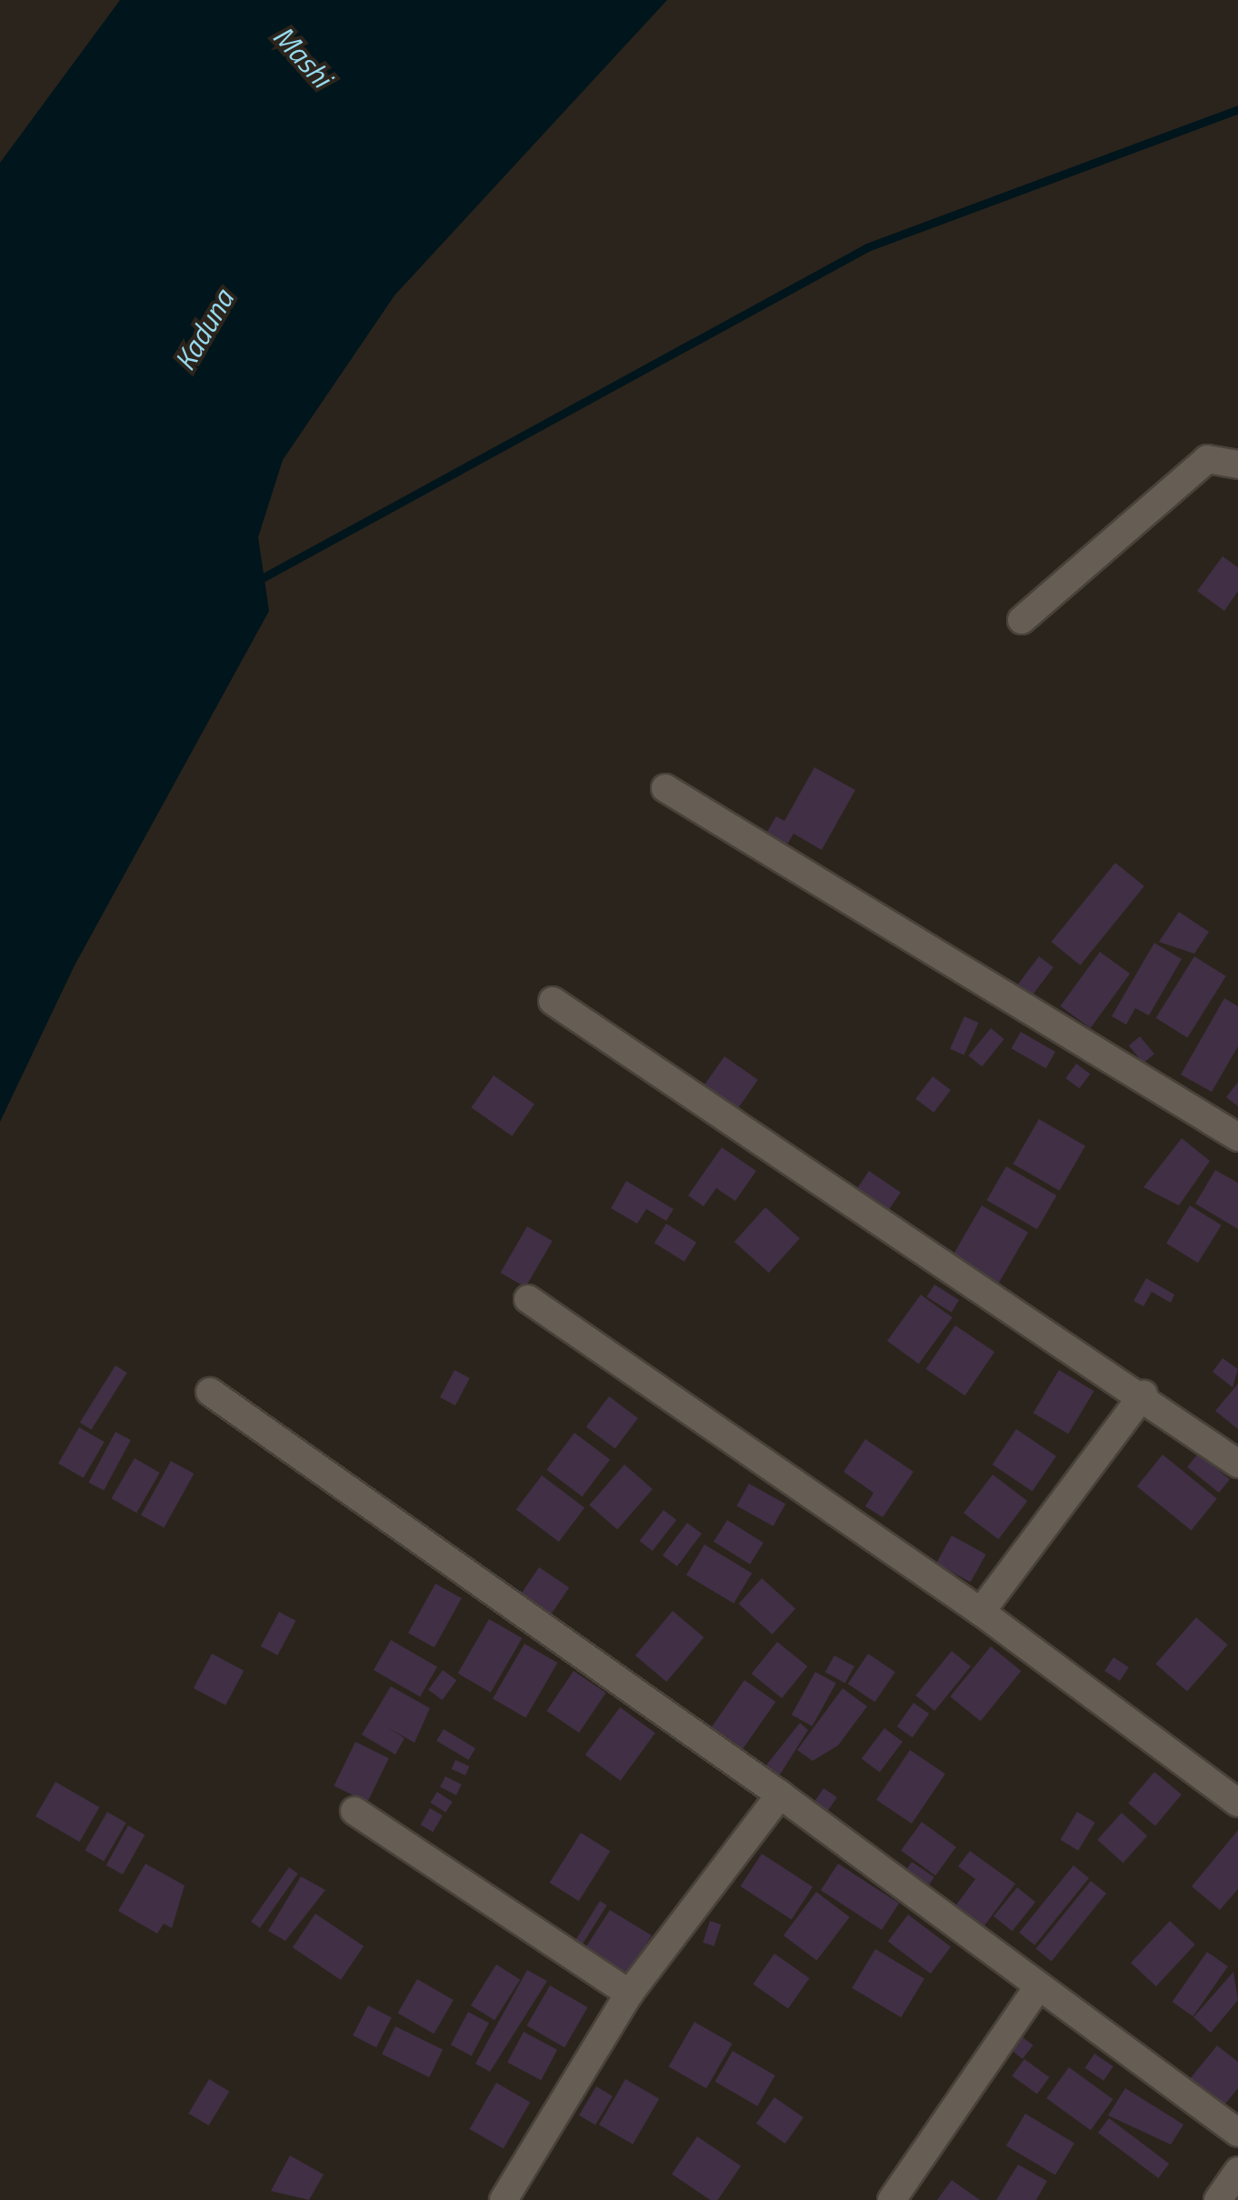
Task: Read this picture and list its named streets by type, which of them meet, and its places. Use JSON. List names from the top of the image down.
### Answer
{
  "water": ["Mashi", "Kaduna"]
}
